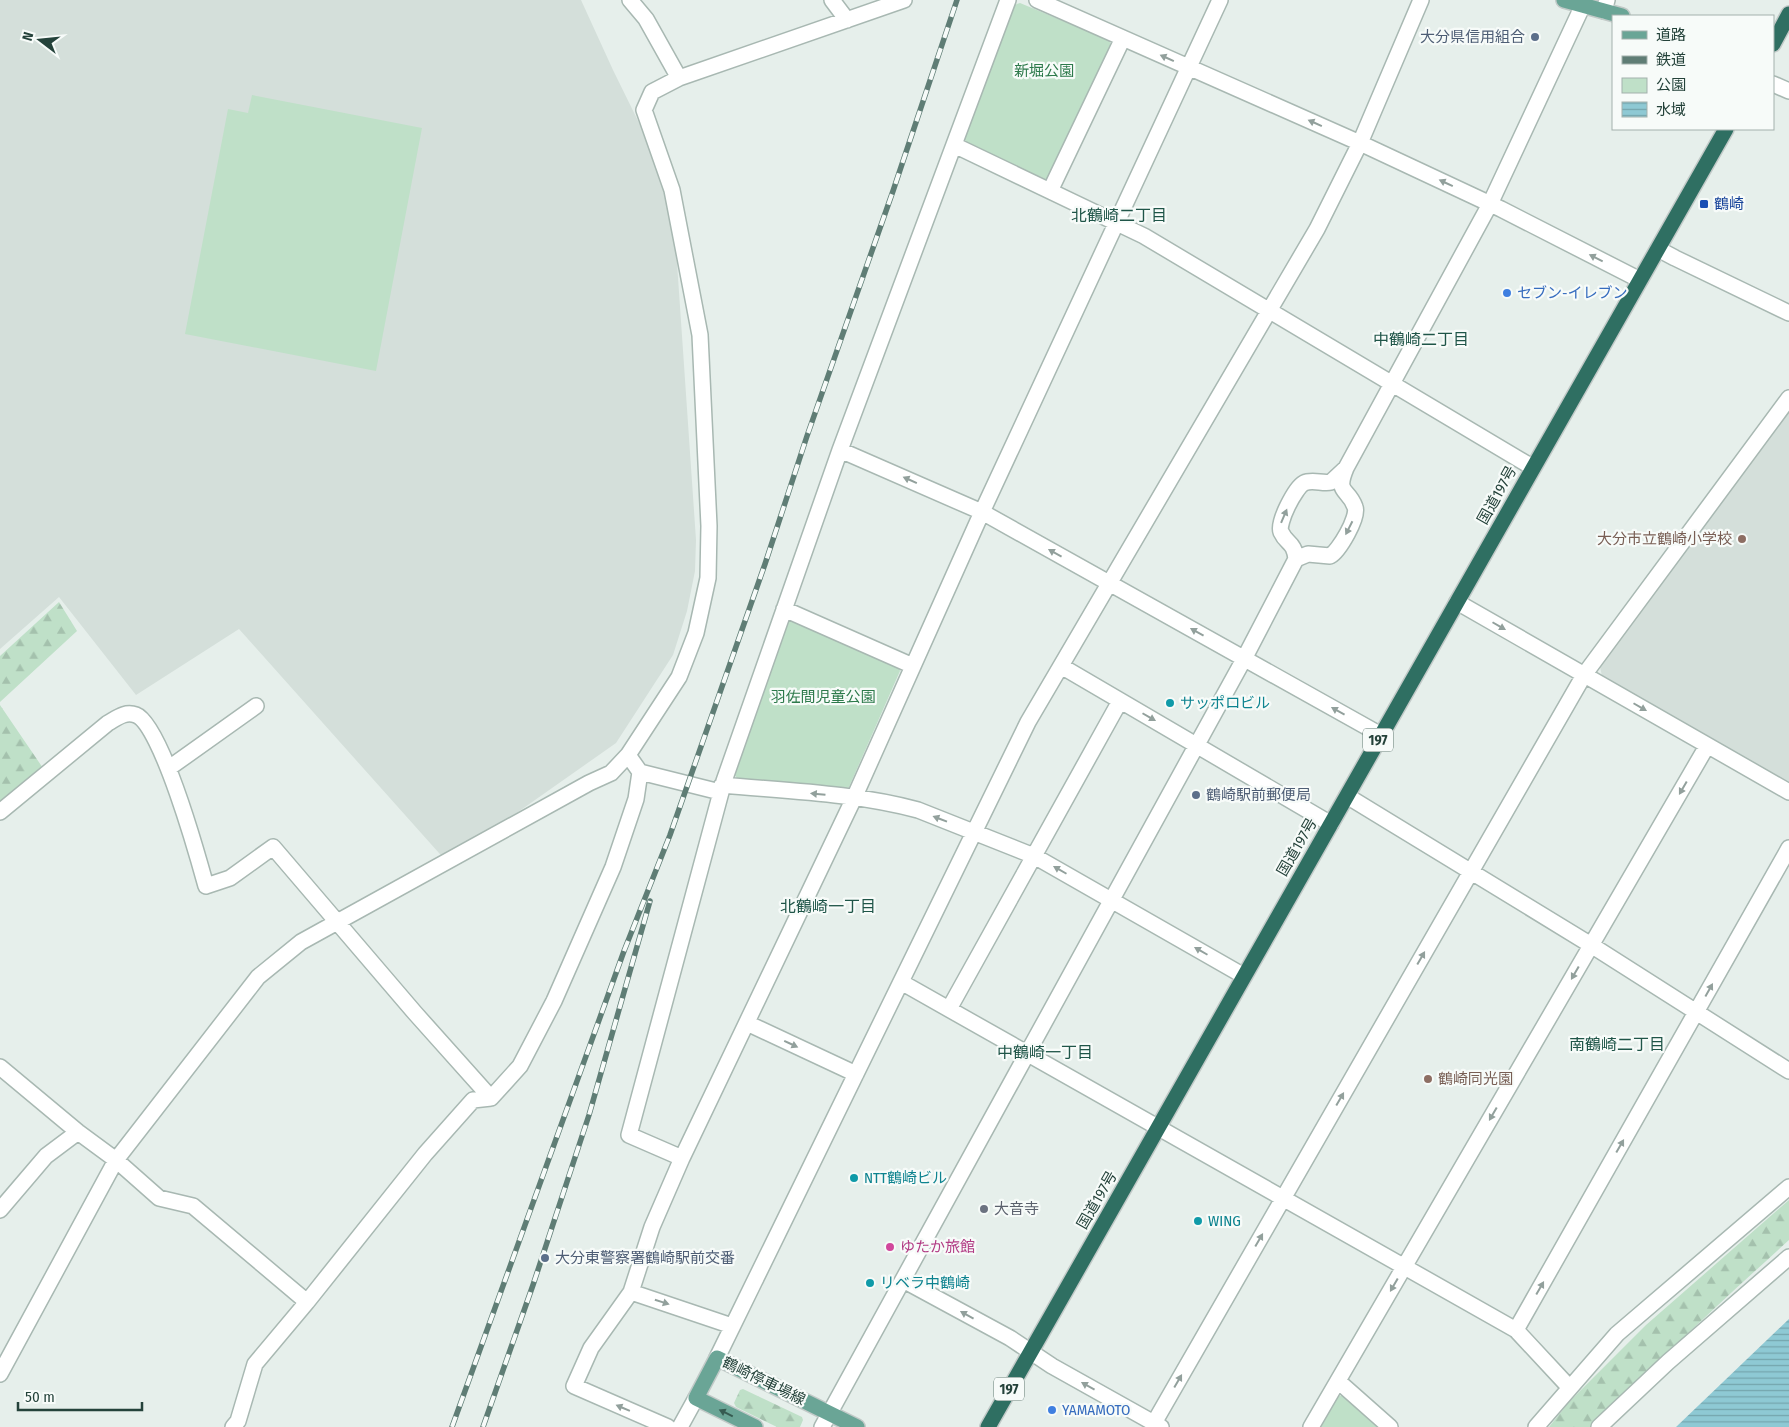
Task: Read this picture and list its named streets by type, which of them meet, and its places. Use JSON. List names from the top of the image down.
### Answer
{
  "streets": {
    "highway": ["国道197号", "197"],
    "main road": ["鶴崎停車場線"]
  },
  "districts": [
    "北鶴崎二丁目",
    "中鶴崎二丁目",
    "北鶴崎一丁目",
    "南鶴崎二丁目",
    "中鶴崎一丁目"
  ],
  "parks": ["新堀公園", "羽佐間児童公園"],
  "places": {
    "other": [
      "大分県信用組合",
      "セブン-イレブン",
      "大分市立鶴崎小学校",
      "サッポロビル",
      "鶴崎駅前郵便局",
      "鶴崎同光園",
      "NTT鶴崎ビル",
      "大音寺",
      "WING",
      "ゆたか旅館",
      "大分東警察署鶴崎駅前交番",
      "リベラ中鶴崎",
      "YAMAMOTO"
    ],
    "transit": ["鶴崎"]
  },
  "legend": [
    "道路",
    "鉄道",
    "公園",
    "水域"
  ],
  "scale_bar": "50 m",
  "north": "left"
}
